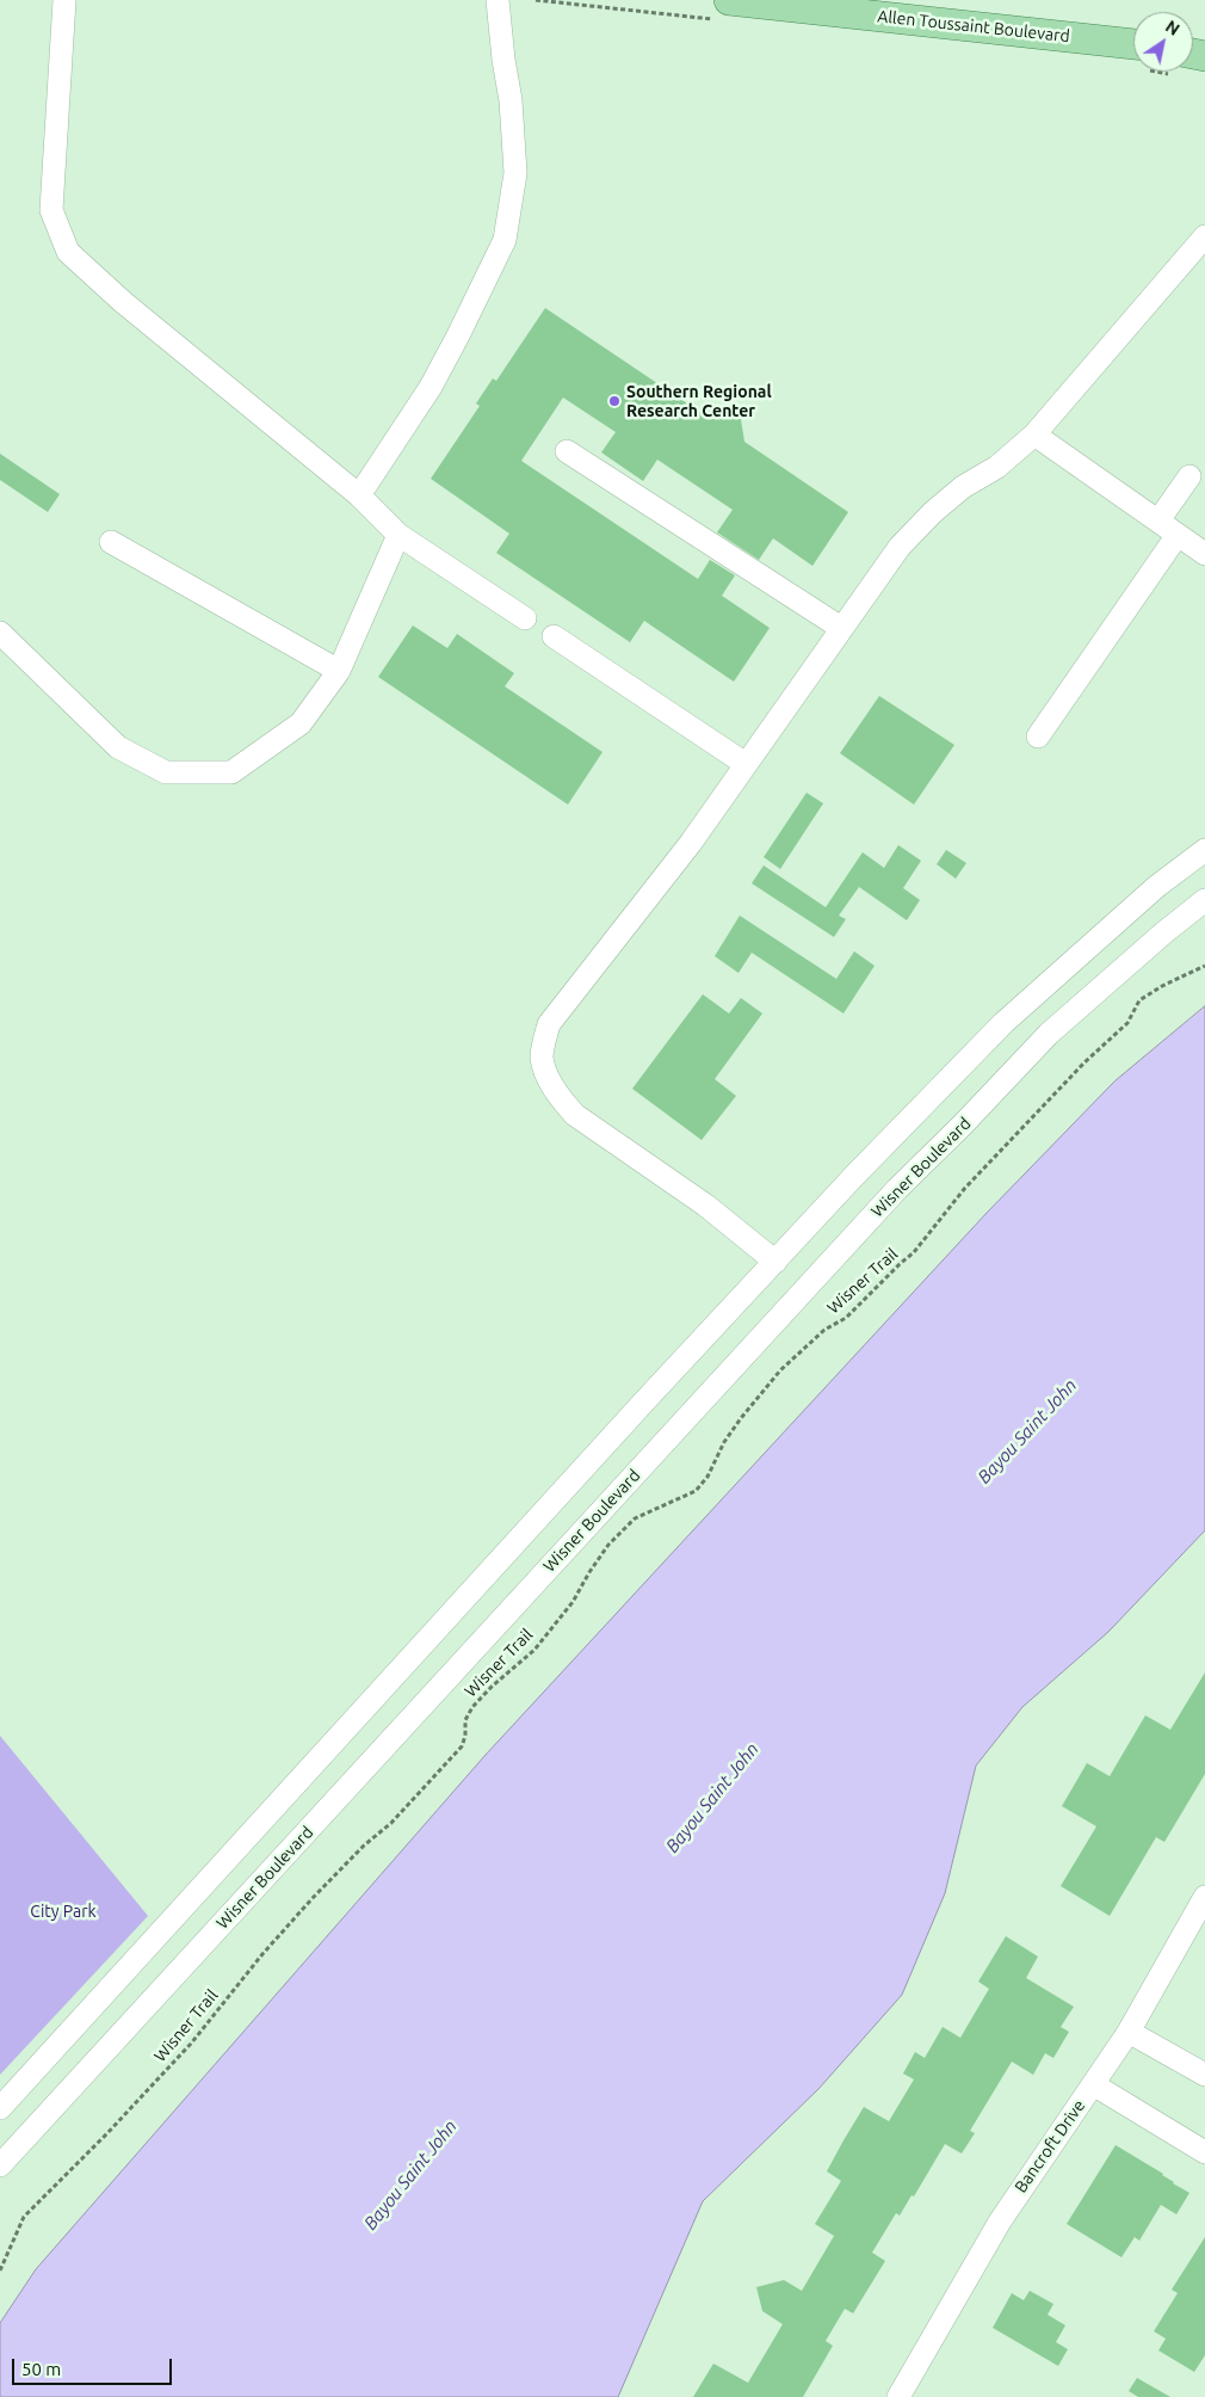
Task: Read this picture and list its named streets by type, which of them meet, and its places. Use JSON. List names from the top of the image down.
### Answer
{
  "streets": {
    "main road": ["Allen Toussaint Boulevard"],
    "street": ["Wisner Boulevard", "Bancroft Drive"],
    "path": ["Wisner Trail"]
  },
  "water": ["Bayou Saint John"],
  "parks": ["City Park"],
  "places": ["Southern Regional Research Center"],
  "scale_bar": "50 m",
  "north": "top right"
}
